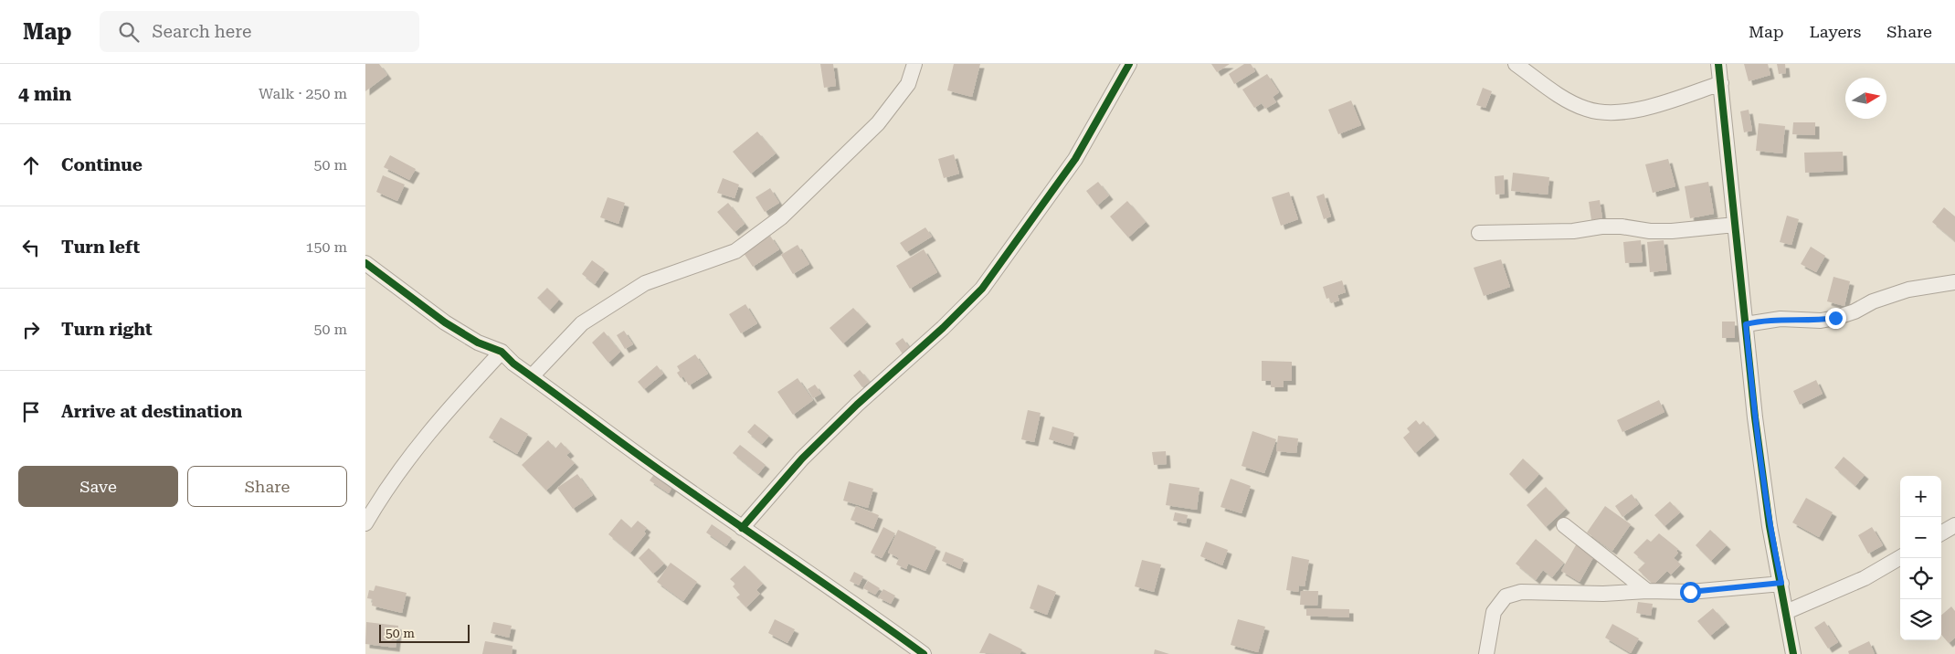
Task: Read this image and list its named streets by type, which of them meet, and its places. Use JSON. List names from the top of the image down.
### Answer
{
  "scale_bar": "50 m",
  "north": "right",
  "page": {
    "header": "Map",
    "search": "Search here",
    "nav": ["Map", "Layers", "Share"],
    "heading": ["4 min", "Walk · 250 m"],
    "list": [
      ["Continue", "50 m"],
      ["Turn left", "150 m"],
      ["Turn right", "50 m"],
      "Arrive at destination"
    ],
    "buttons": ["Save", "Share"],
    "map_buttons": ["+", "−"],
    "scale": "50 m"
  }
}
